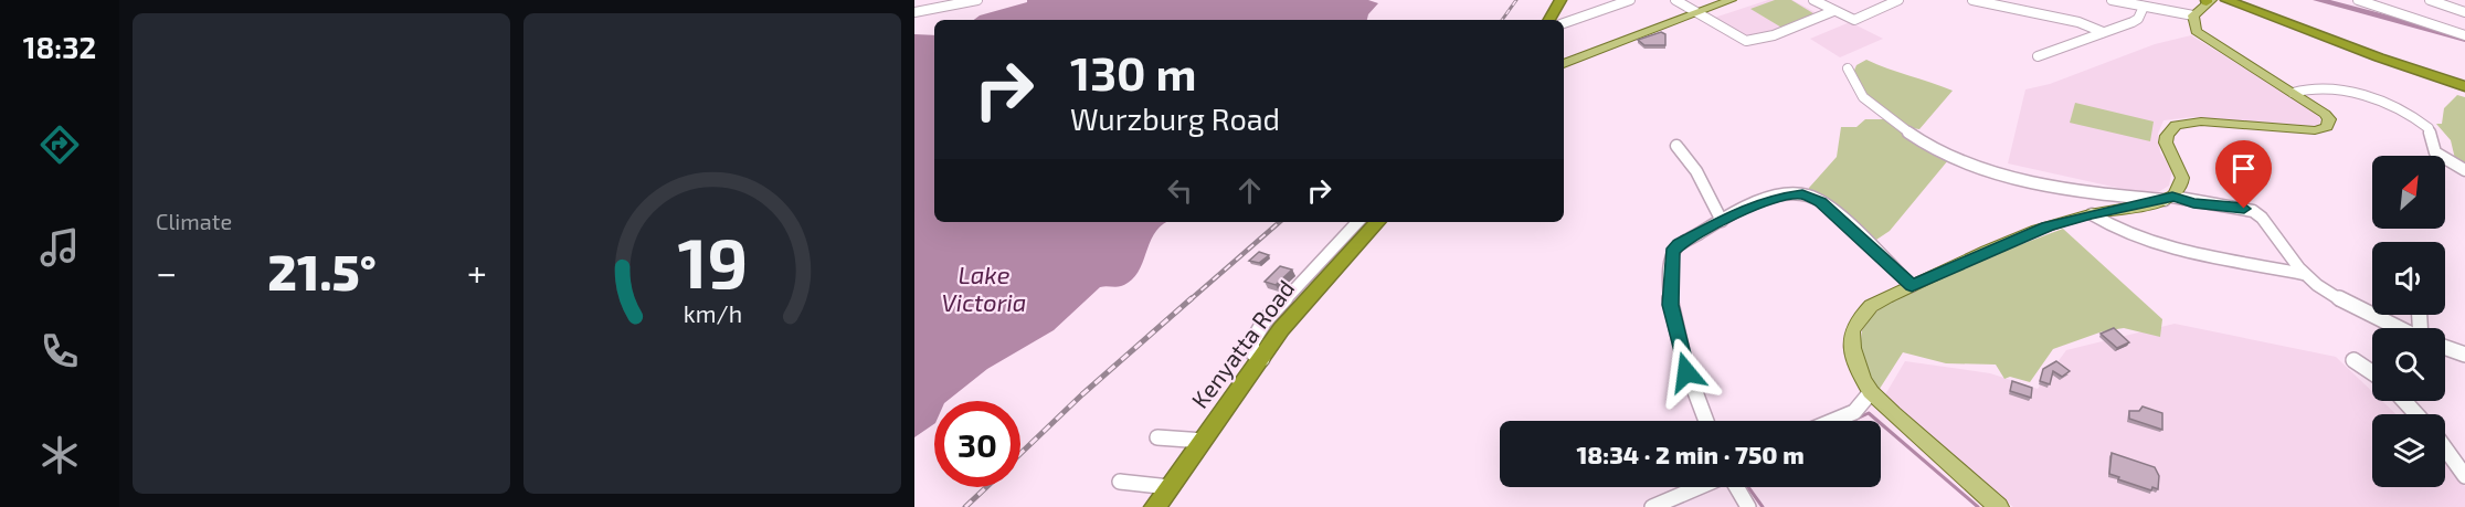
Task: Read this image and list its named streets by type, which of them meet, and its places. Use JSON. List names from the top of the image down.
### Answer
{
  "streets": {
    "highway": ["Kenyatta Road"]
  },
  "water": ["Lake Victoria"],
  "north": "top right",
  "page": {
    "tabs": "18:32",
    "tile": "Climate",
    "turn": ["130 m", "Wurzburg Road"],
    "heat": ["−", "21.5°", "+"],
    "limit": "30",
    "trip": "18:34 · 2 min · 750 m",
    "gauge": ["19", "km/h"]
  }
}
